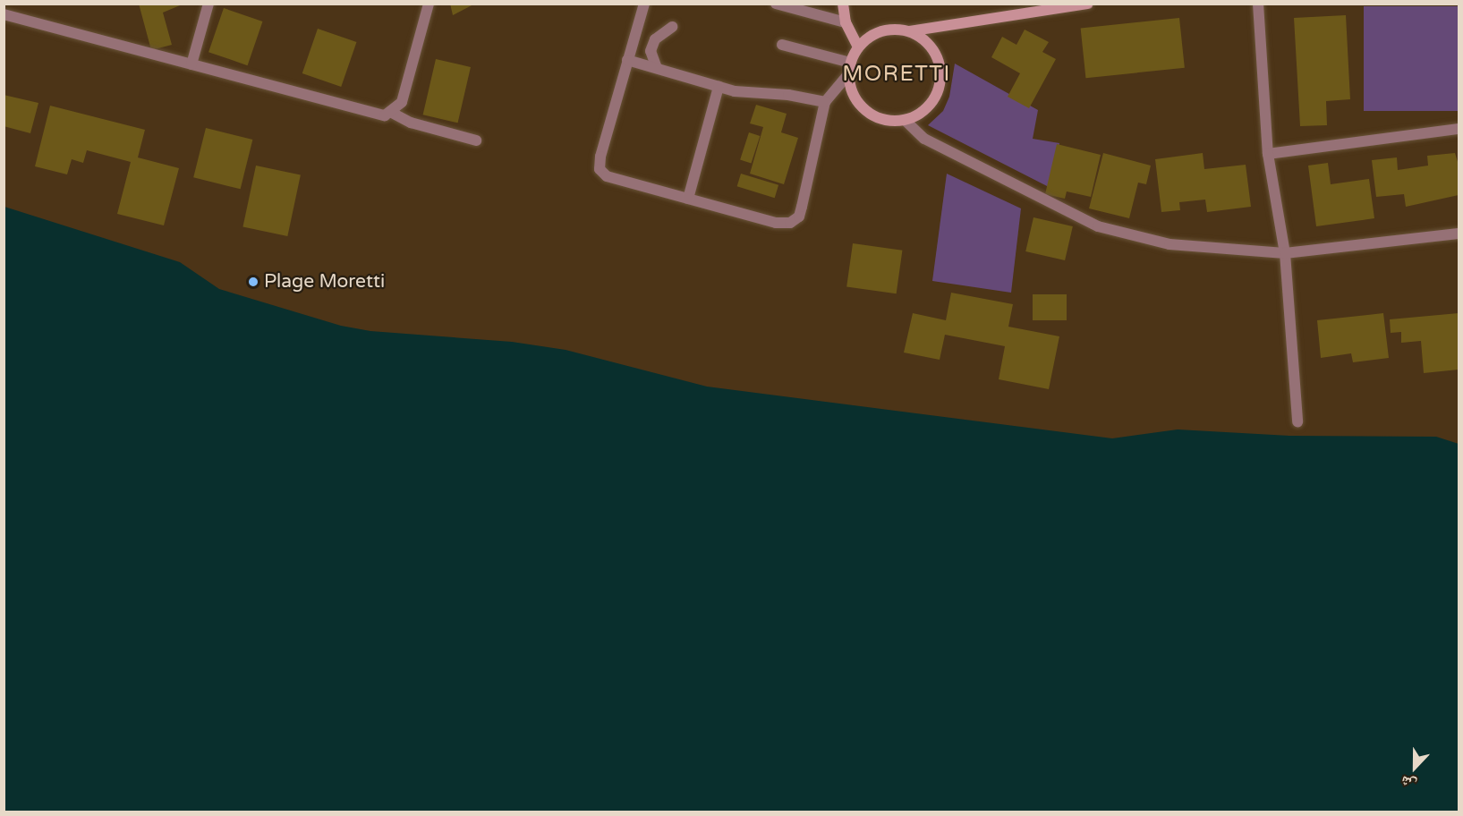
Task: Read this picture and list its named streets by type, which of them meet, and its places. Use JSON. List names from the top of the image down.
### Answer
{
  "districts": ["MORETTI"],
  "places": ["Plage Moretti"],
  "north": "bottom"
}
